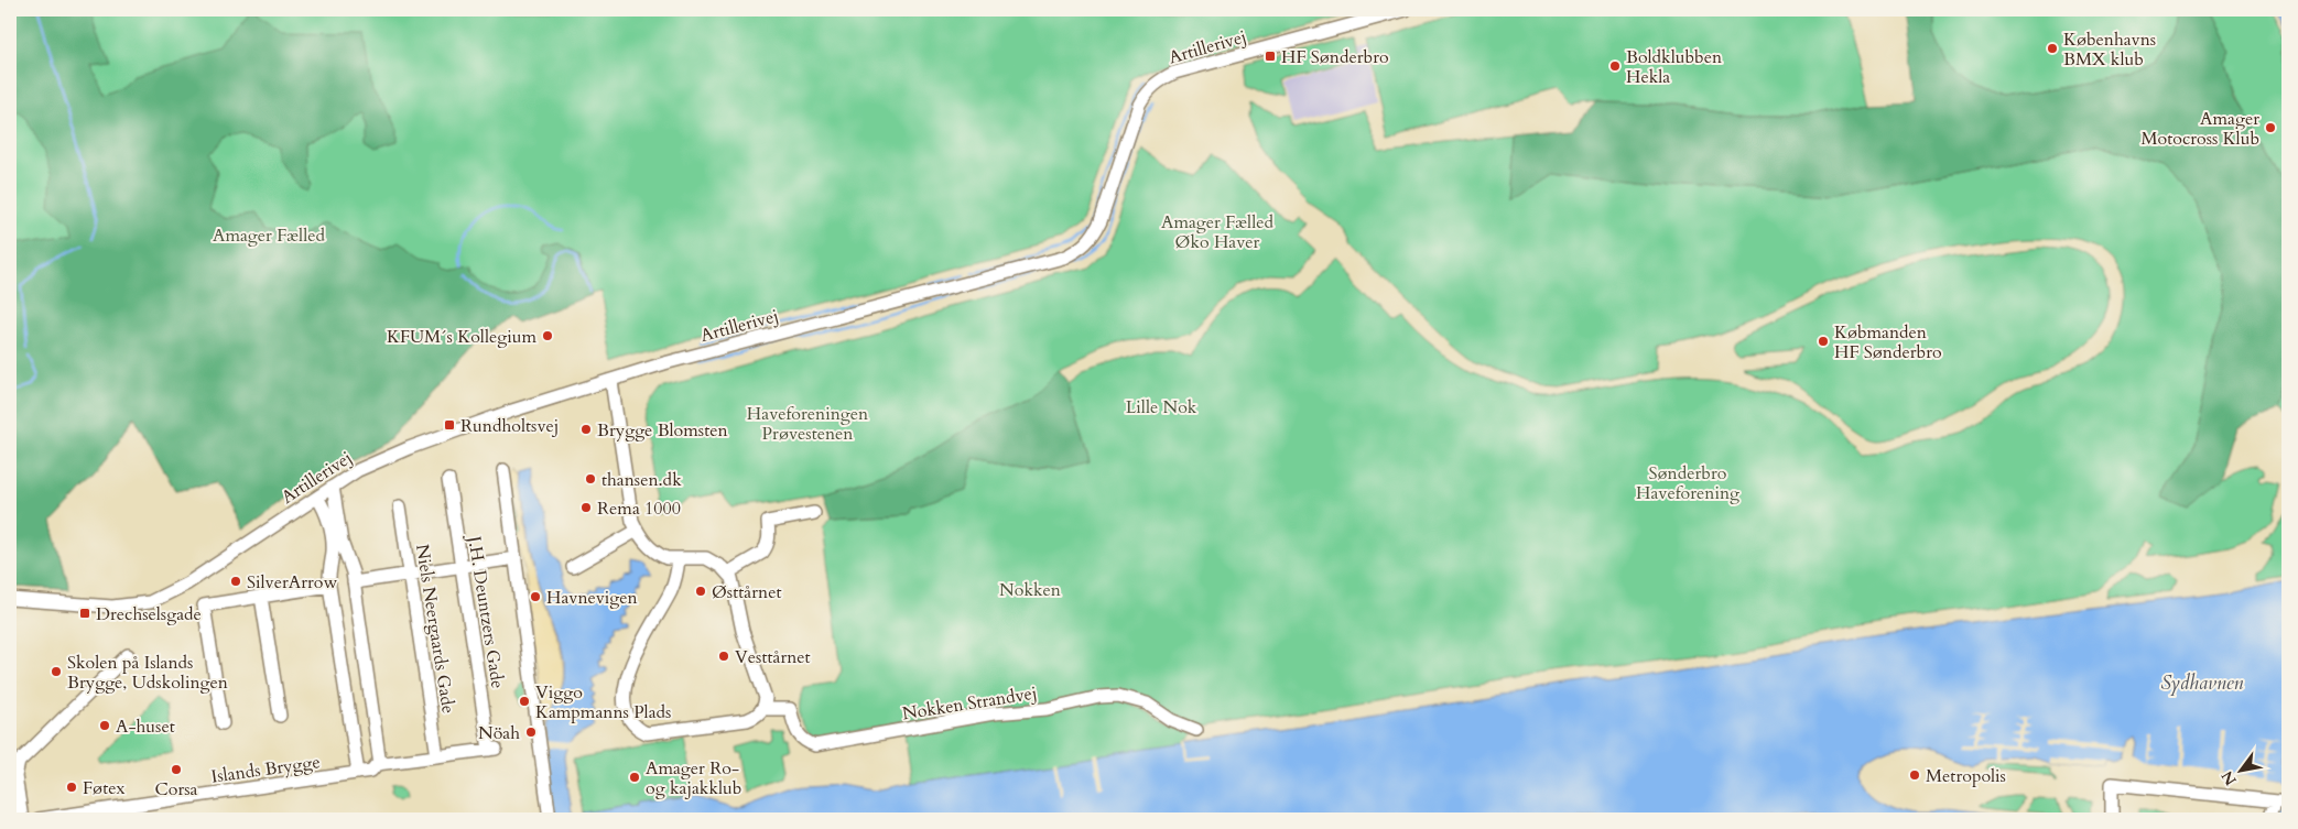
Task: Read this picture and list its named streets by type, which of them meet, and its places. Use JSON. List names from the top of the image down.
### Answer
{
  "streets": {
    "street": [
      "Artillerivej",
      "J.H. Deuntzers Gade",
      "Niels Neergaards Gade",
      "Nokken Strandvej",
      "Islands Brygge"
    ]
  },
  "crossings": [
    ["J.H. Deuntzers Gade", "Islands Brygge"],
    ["Niels Neergaards Gade", "Islands Brygge"]
  ],
  "water": ["Sydhavnen"],
  "parks": [
    "Amager Fælled Øko Haver",
    "Amager Fælled",
    "Lille Nok",
    "Haveforeningen Prøvestenen",
    "Sønderbro Haveforening",
    "Nokken"
  ],
  "places": {
    "other": [
      "Københavns BMX klub",
      "Boldklubben Hekla",
      "Amager Motocross Klub",
      "KFUM´s Kollegium",
      "Købmanden HF Sønderbro",
      "Brygge Blomsten",
      "thansen.dk",
      "Rema 1000",
      "SilverArrow",
      "Østtårnet",
      "Havnevigen",
      "Vesttårnet",
      "Skolen på Islands Brygge, Udskolingen",
      "Viggo Kampmanns Plads",
      "A-huset",
      "Nöah",
      "Corsa",
      "Metropolis",
      "Amager Ro- og kajakklub",
      "Føtex"
    ],
    "transit": ["HF Sønderbro", "Rundholtsvej", "Drechselsgade"]
  },
  "north": "bottom left"
}
